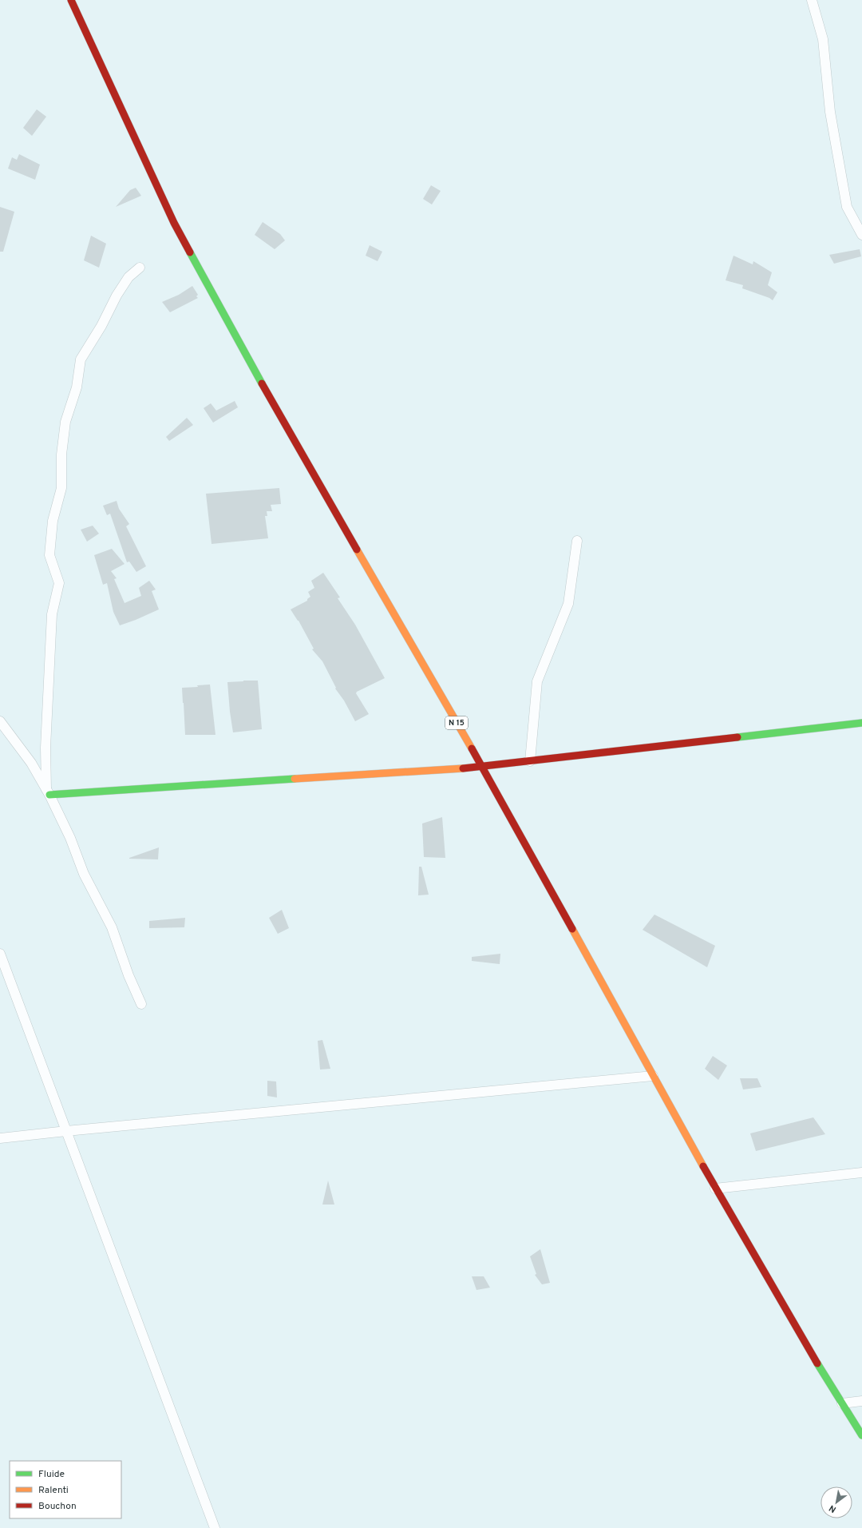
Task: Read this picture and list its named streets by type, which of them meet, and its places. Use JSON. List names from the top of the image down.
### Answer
{
  "streets": {
    "main road": ["N 15"]
  },
  "legend": ["Fluide", "Ralenti", "Bouchon"],
  "north": "bottom left"
}
